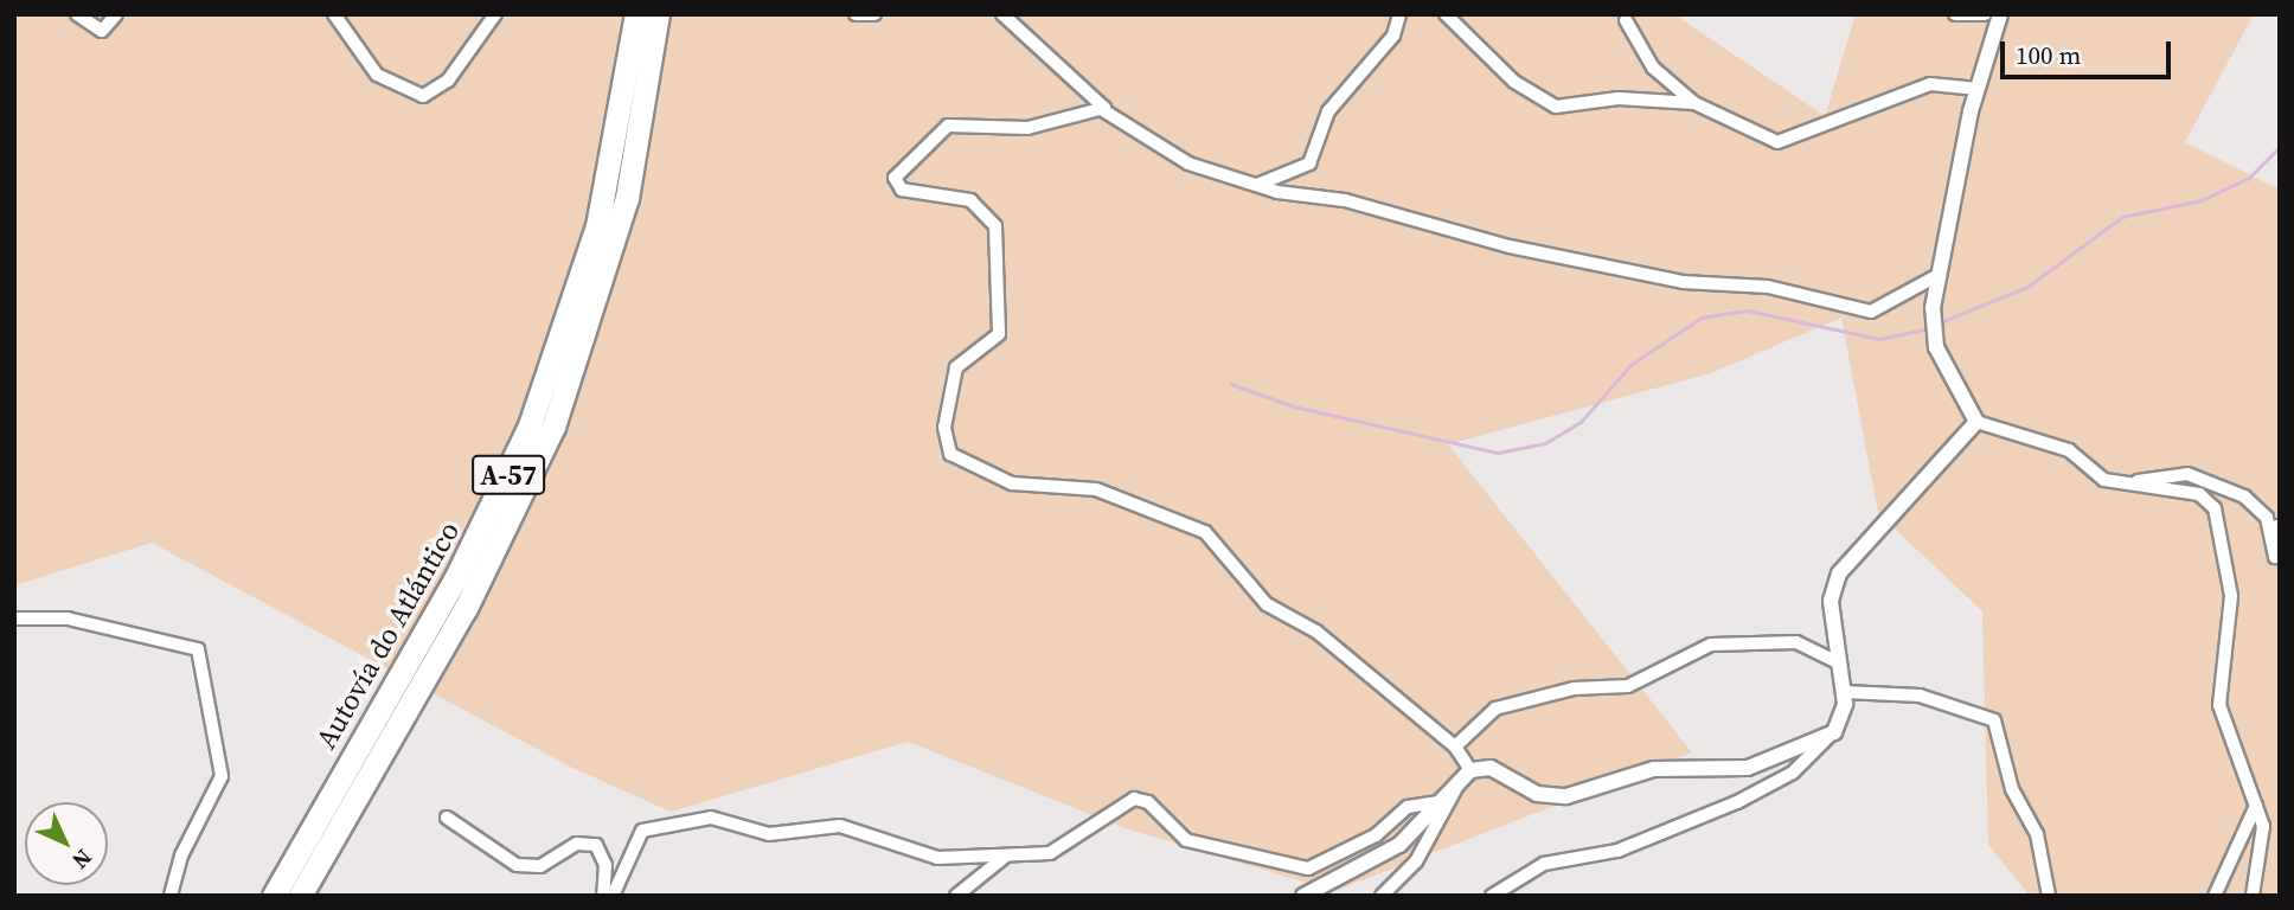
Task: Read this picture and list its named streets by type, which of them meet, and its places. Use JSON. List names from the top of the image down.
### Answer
{
  "streets": {
    "highway": ["A-57", "Autovía do Atlántico"]
  },
  "scale_bar": "100 m",
  "north": "bottom right"
}
